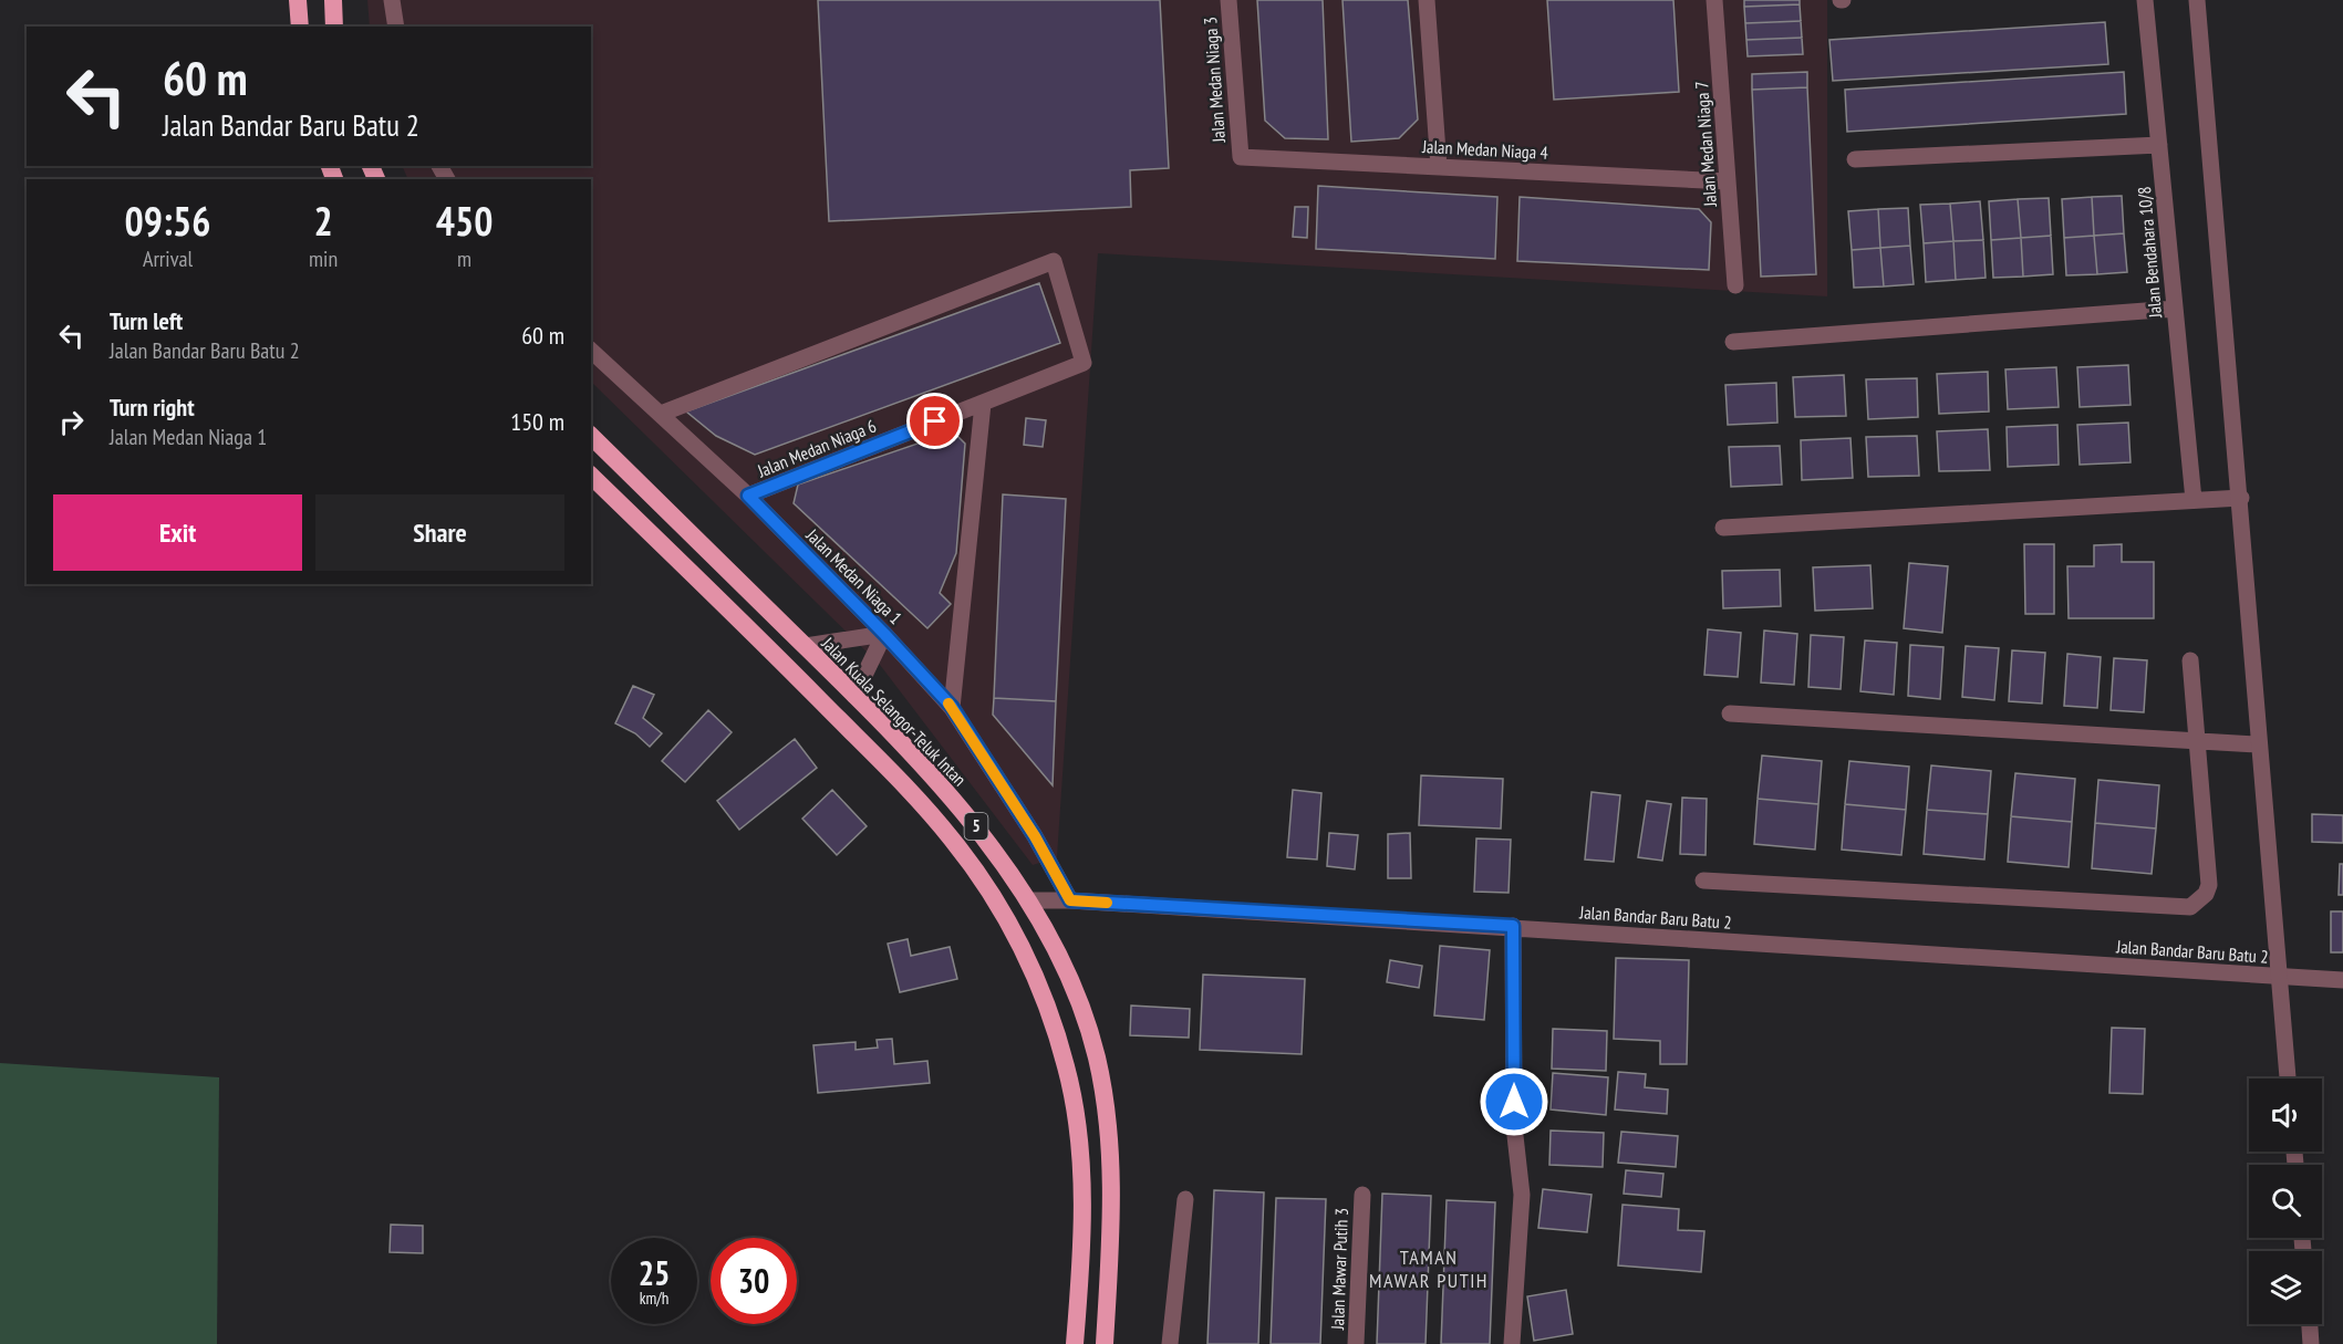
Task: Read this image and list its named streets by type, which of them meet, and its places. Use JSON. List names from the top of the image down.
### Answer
{
  "streets": {
    "highway": ["Jalan Kuala Selangor-Teluk Intan", "5"],
    "street": [
      "Jalan Medan Niaga 3",
      "Jalan Medan Niaga 7",
      "Jalan Medan Niaga 4",
      "Jalan Bendahara 10/8",
      "Jalan Medan Niaga 6",
      "Jalan Medan Niaga 1",
      "Jalan Bandar Baru Batu 2",
      "Jalan Mawar Putih 3"
    ]
  },
  "crossings": [
    ["Jalan Medan Niaga 3", "Jalan Medan Niaga 4"],
    ["Jalan Medan Niaga 7", "Jalan Medan Niaga 4"],
    ["Jalan Medan Niaga 6", "Jalan Medan Niaga 1"],
    ["Jalan Medan Niaga 1", "Jalan Bandar Baru Batu 2"],
    ["Jalan Kuala Selangor-Teluk Intan", "Jalan Bandar Baru Batu 2"]
  ],
  "districts": ["TAMAN MAWAR PUTIH"],
  "page": {
    "turn": ["60 m", "Jalan Bandar Baru Batu 2"],
    "eta": [
      "09:56",
      "Arrival",
      "2",
      "min",
      "450",
      "m"
    ],
    "list": [
      {
        "name": "Turn left",
        "note": "Jalan Bandar Baru Batu 2",
        "value": "60 m"
      },
      {
        "name": "Turn right",
        "note": "Jalan Medan Niaga 1",
        "value": "150 m"
      }
    ],
    "buttons": ["Exit", "Share"],
    "speed": "25 km/h",
    "limit": "30"
  }
}
